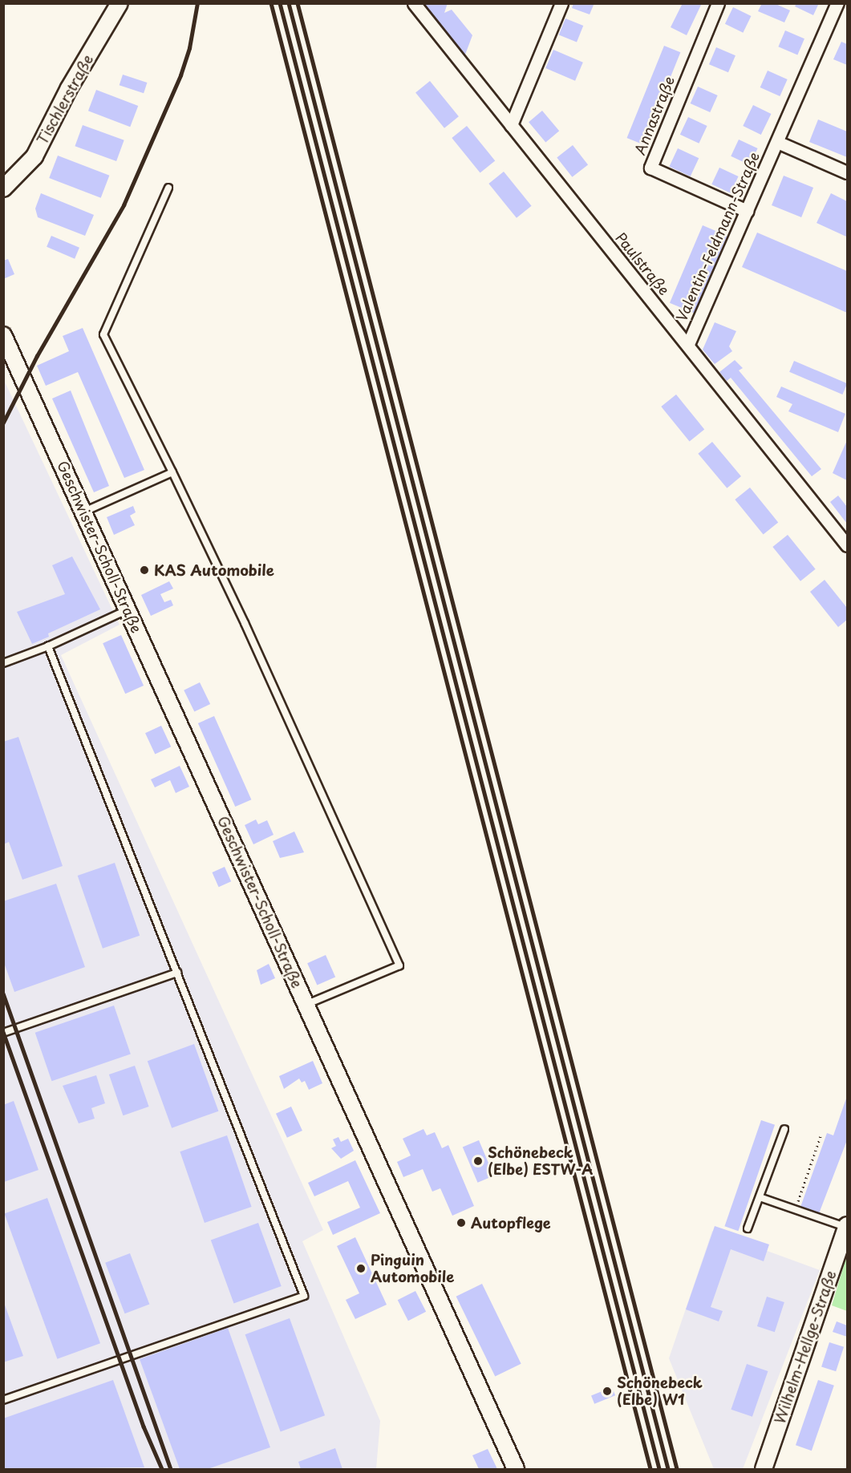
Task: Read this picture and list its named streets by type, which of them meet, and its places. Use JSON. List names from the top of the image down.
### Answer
{
  "streets": {
    "street": [
      "Tischlerstraße",
      "Annastraße",
      "Valentin-Feldmann-Straße",
      "Paulstraße",
      "Geschwister-Scholl-Straße",
      "Wilhelm-Hellge-Straße"
    ]
  },
  "crossings": [
    ["Annastraße", "Valentin-Feldmann-Straße"],
    ["Valentin-Feldmann-Straße", "Paulstraße"]
  ],
  "places": [
    "KAS Automobile",
    "Schönebeck (Elbe) ESTW-A",
    "Autopflege",
    "Pinguin Automobile",
    "Schönebeck (Elbe) W1"
  ]
}
